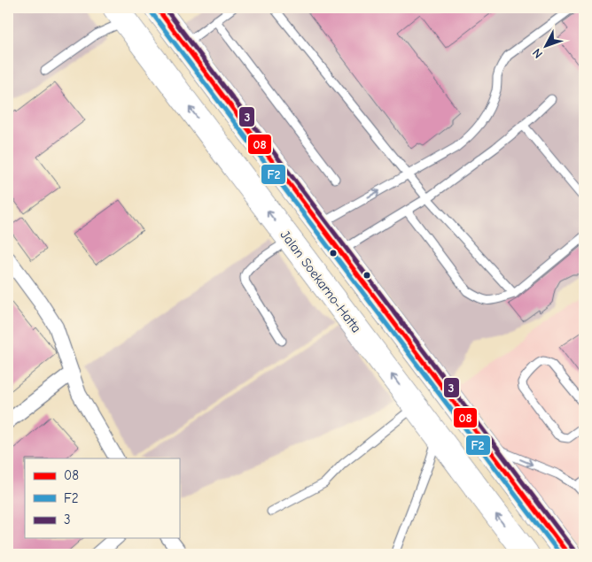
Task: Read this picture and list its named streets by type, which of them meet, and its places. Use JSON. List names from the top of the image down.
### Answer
{
  "streets": {
    "highway": ["Jalan Soekarno-Hatta"]
  },
  "lines": ["transit line 08", "transit line 3", "transit line F2"],
  "legend": ["08", "F2", "3"],
  "north": "bottom left"
}
